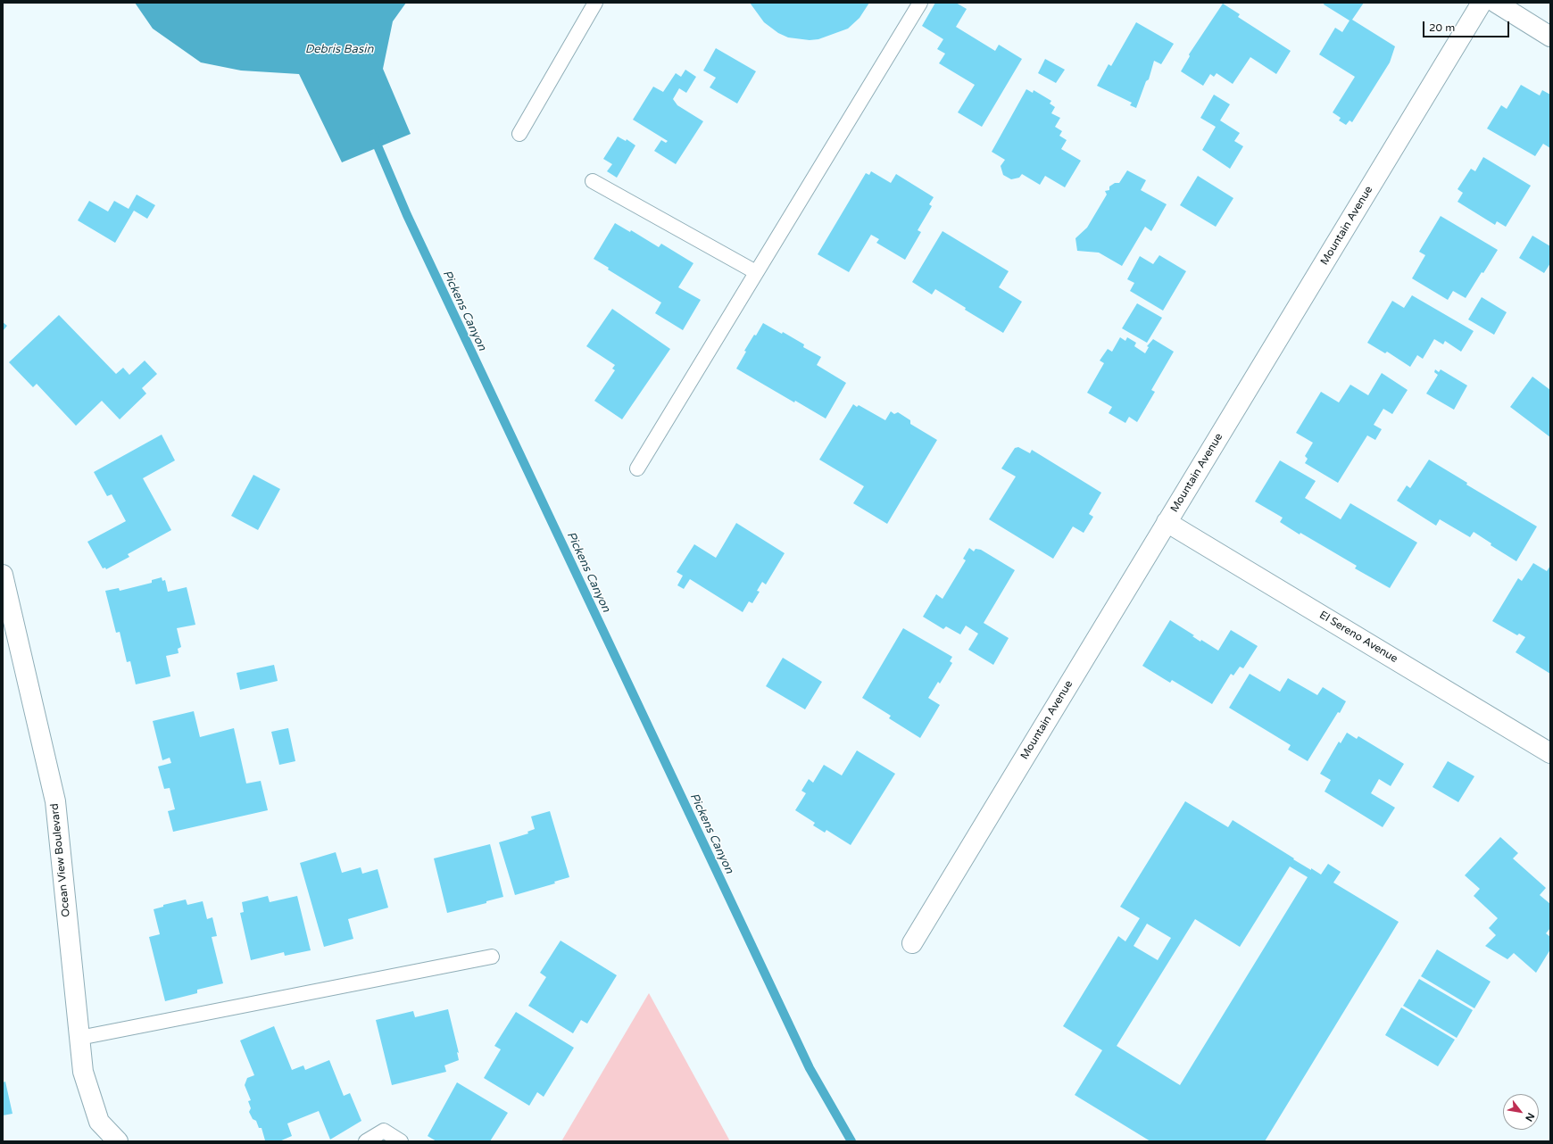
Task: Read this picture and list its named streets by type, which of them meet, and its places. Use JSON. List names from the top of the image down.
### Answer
{
  "streets": {
    "street": ["Mountain Avenue", "El Sereno Avenue", "Ocean View Boulevard"]
  },
  "crossings": [
    ["Mountain Avenue", "El Sereno Avenue"]
  ],
  "water": ["Debris Basin", "Pickens Canyon"],
  "scale_bar": "20 m",
  "north": "bottom right"
}
